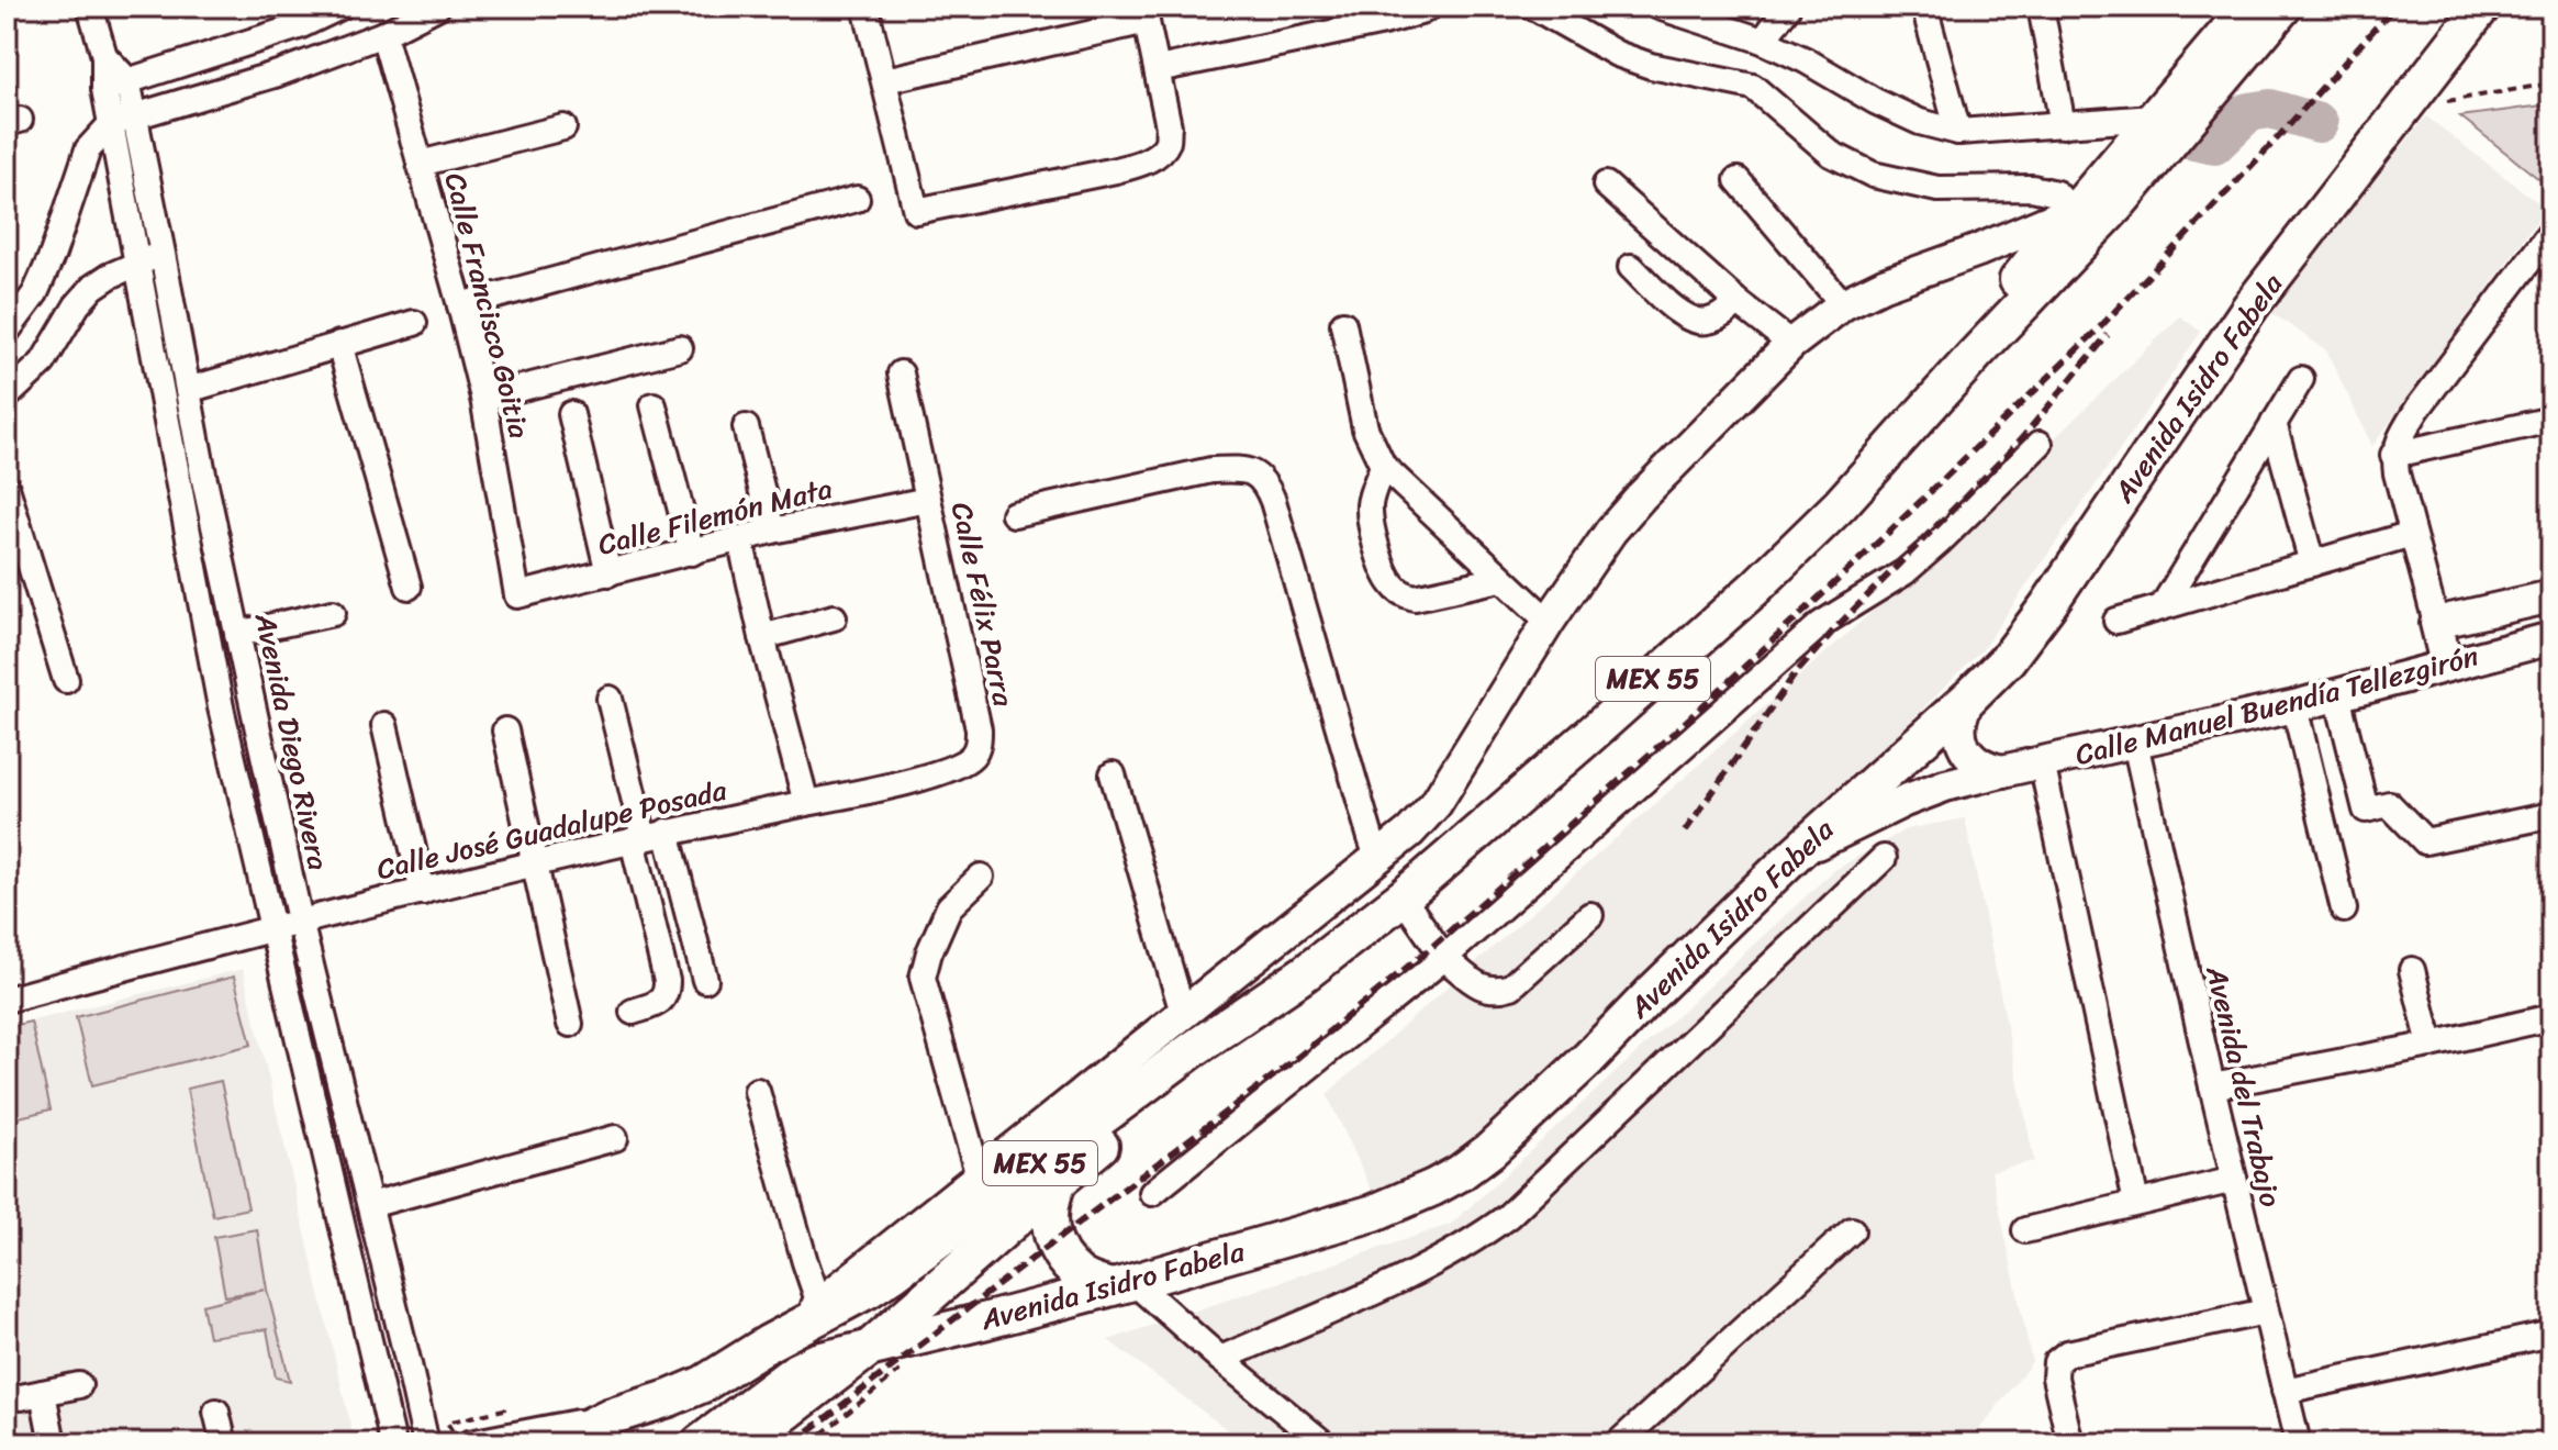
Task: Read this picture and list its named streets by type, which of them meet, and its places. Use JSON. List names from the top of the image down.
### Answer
{
  "streets": {
    "highway": ["Avenida Isidro Fabela", "MEX 55"],
    "main road": ["Calle Manuel Buendía Tellezgirón"],
    "street": [
      "Calle Francisco Goitia",
      "Calle Filemón Mata",
      "Calle Félix Parra",
      "Avenida Diego Rivera",
      "Calle José Guadalupe Posada",
      "Avenida del Trabajo"
    ]
  },
  "crossings": [
    ["Calle Francisco Goitia", "Calle Filemón Mata"],
    ["Avenida Isidro Fabela", "Calle Manuel Buendía Tellezgirón"],
    ["Calle Filemón Mata", "Calle Félix Parra"],
    ["Calle Félix Parra", "Calle José Guadalupe Posada"],
    ["Calle Manuel Buendía Tellezgirón", "Avenida del Trabajo"],
    ["Avenida Diego Rivera", "Calle José Guadalupe Posada"]
  ]
}
